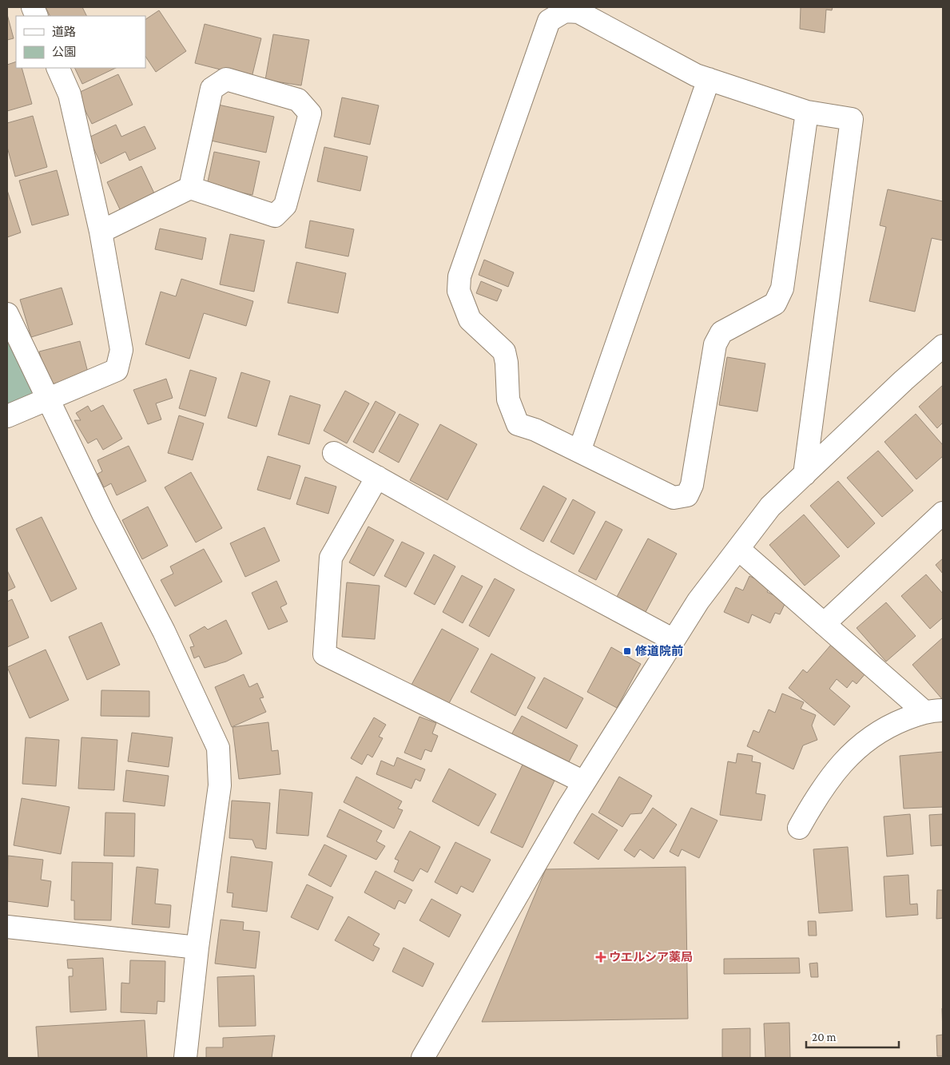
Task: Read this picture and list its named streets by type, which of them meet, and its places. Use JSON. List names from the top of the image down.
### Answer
{
  "places": {
    "transit": ["修道院前"],
    "health": ["ウエルシア薬局"]
  },
  "legend": ["道路", "公園"],
  "scale_bar": "20 m"
}
